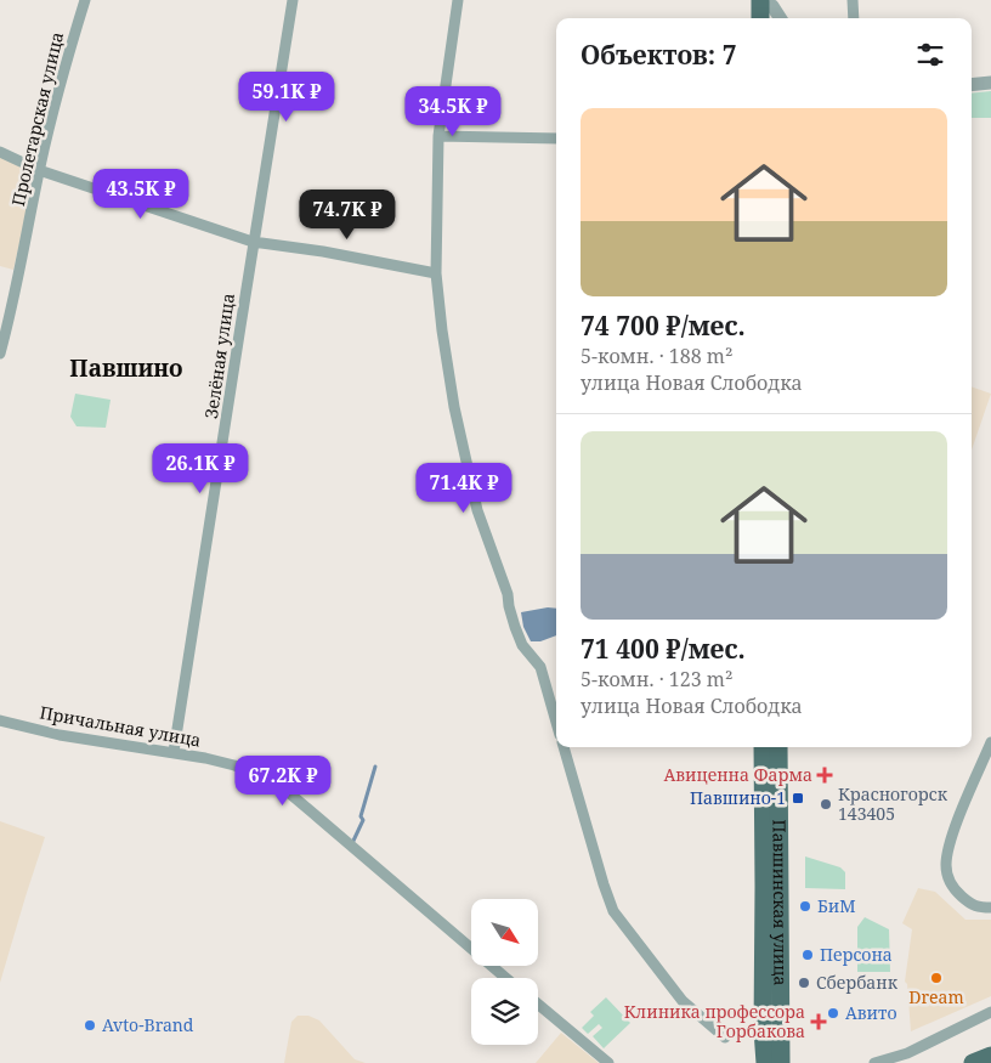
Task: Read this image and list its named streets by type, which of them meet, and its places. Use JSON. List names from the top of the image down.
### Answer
{
  "streets": {
    "main road": ["Павшинская улица"],
    "street": ["Пролетарская улица", "Зелёная улица", "Причальная улица"]
  },
  "crossings": [
    ["Зелёная улица", "Причальная улица"]
  ],
  "districts": ["Павшино"],
  "places": {
    "health": ["Авиценна Фарма", "Клиника профессора Горбакова"],
    "transit": ["Павшино-1"],
    "other": [
      "Красногорск 143405",
      "БиМ",
      "Персона",
      "Dream",
      "Сбербанк",
      "Авито",
      "Avto-Brand"
    ]
  },
  "north": "bottom right",
  "page": {
    "heading": "Объектов: 7",
    "price": [
      "59.1K ₽",
      "34.5K ₽",
      "43.5K ₽",
      "74.7K ₽",
      "26.1K ₽",
      "71.4K ₽",
      "67.2K ₽"
    ],
    "list": [
      {
        "name": "74 700 ₽/мес.",
        "note": "5-комн. · 188 m² · улица Новая Слободка"
      },
      {
        "name": "71 400 ₽/мес.",
        "note": "5-комн. · 123 m² · улица Новая Слободка"
      }
    ]
  }
}
